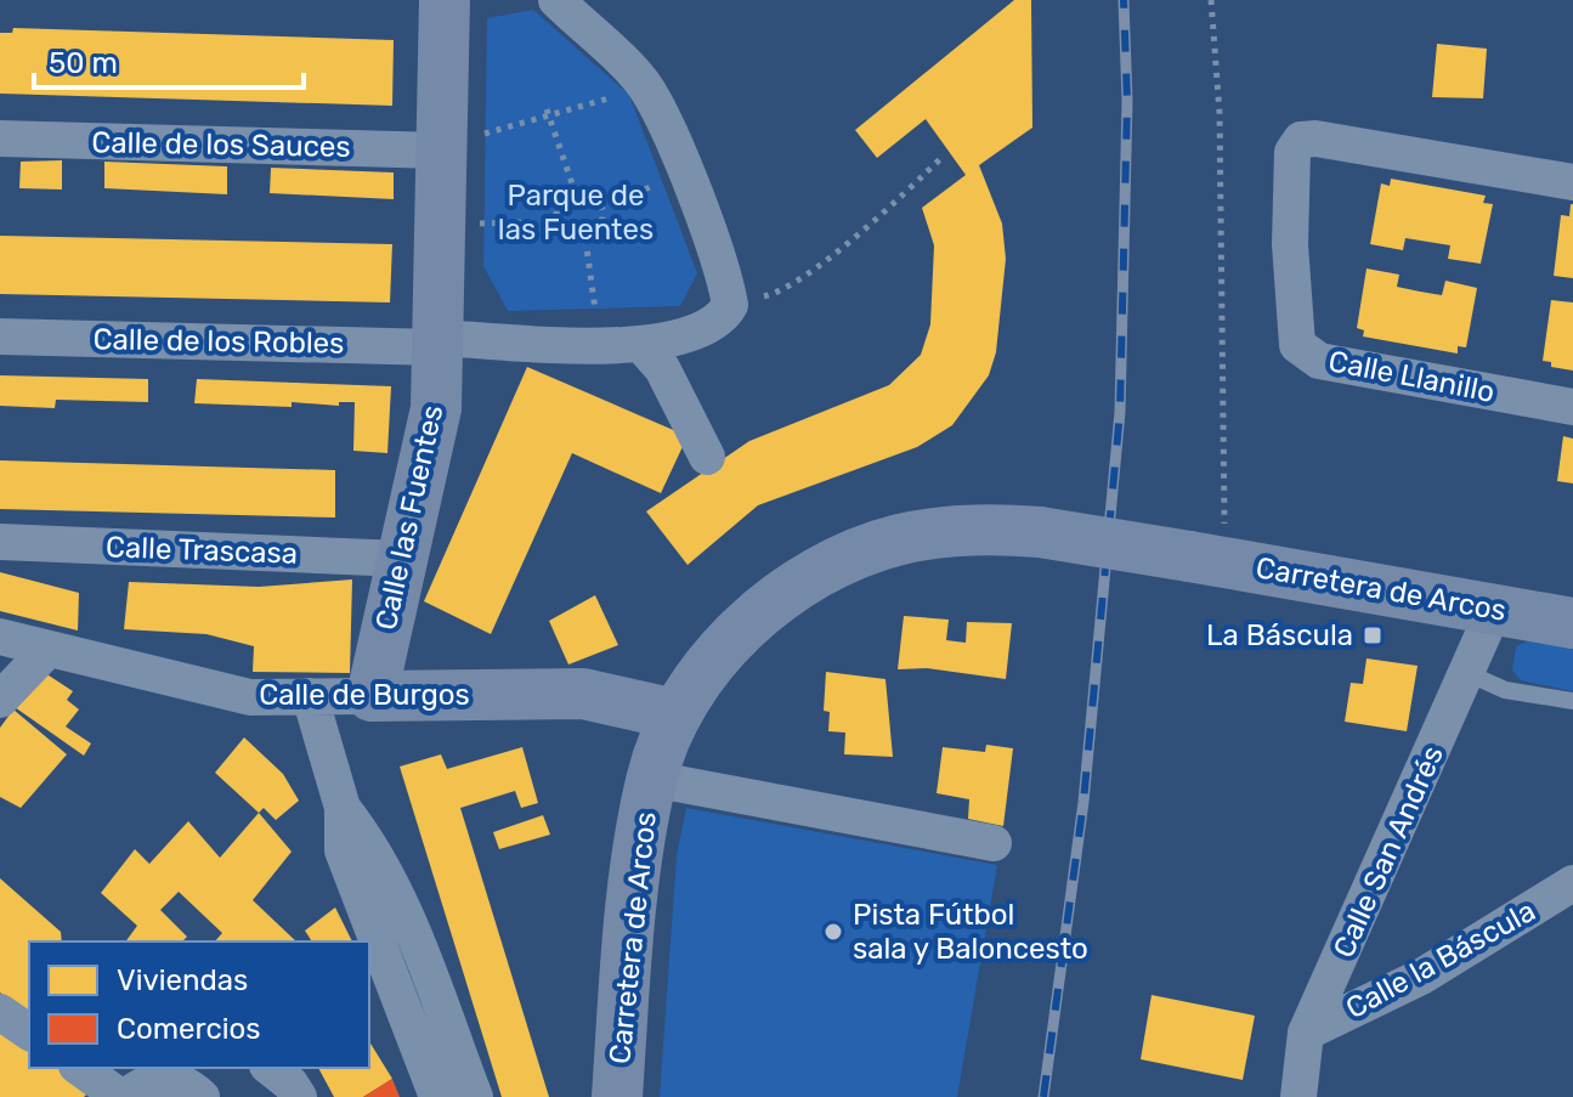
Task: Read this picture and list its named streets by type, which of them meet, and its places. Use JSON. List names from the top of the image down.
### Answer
{
  "streets": {
    "street": [
      "Calle de los Sauces",
      "Calle de los Robles",
      "Calle Llanillo",
      "Calle las Fuentes",
      "Calle Trascasa",
      "Carretera de Arcos",
      "Calle de Burgos",
      "Calle San Andrés",
      "Calle la Báscula"
    ]
  },
  "crossings": [
    ["Calle de los Sauces", "Calle las Fuentes"],
    ["Calle de los Robles", "Calle las Fuentes"],
    ["Calle las Fuentes", "Calle Trascasa"],
    ["Calle las Fuentes", "Calle de Burgos"],
    ["Carretera de Arcos", "Calle de Burgos"],
    ["Carretera de Arcos", "Calle San Andrés"],
    ["Calle San Andrés", "Calle la Báscula"]
  ],
  "parks": ["Parque de las Fuentes"],
  "places": {
    "transit": ["La Báscula"],
    "other": ["Pista Fútbol sala y Baloncesto"]
  },
  "legend": ["Viviendas", "Comercios"],
  "scale_bar": "50 m"
}
